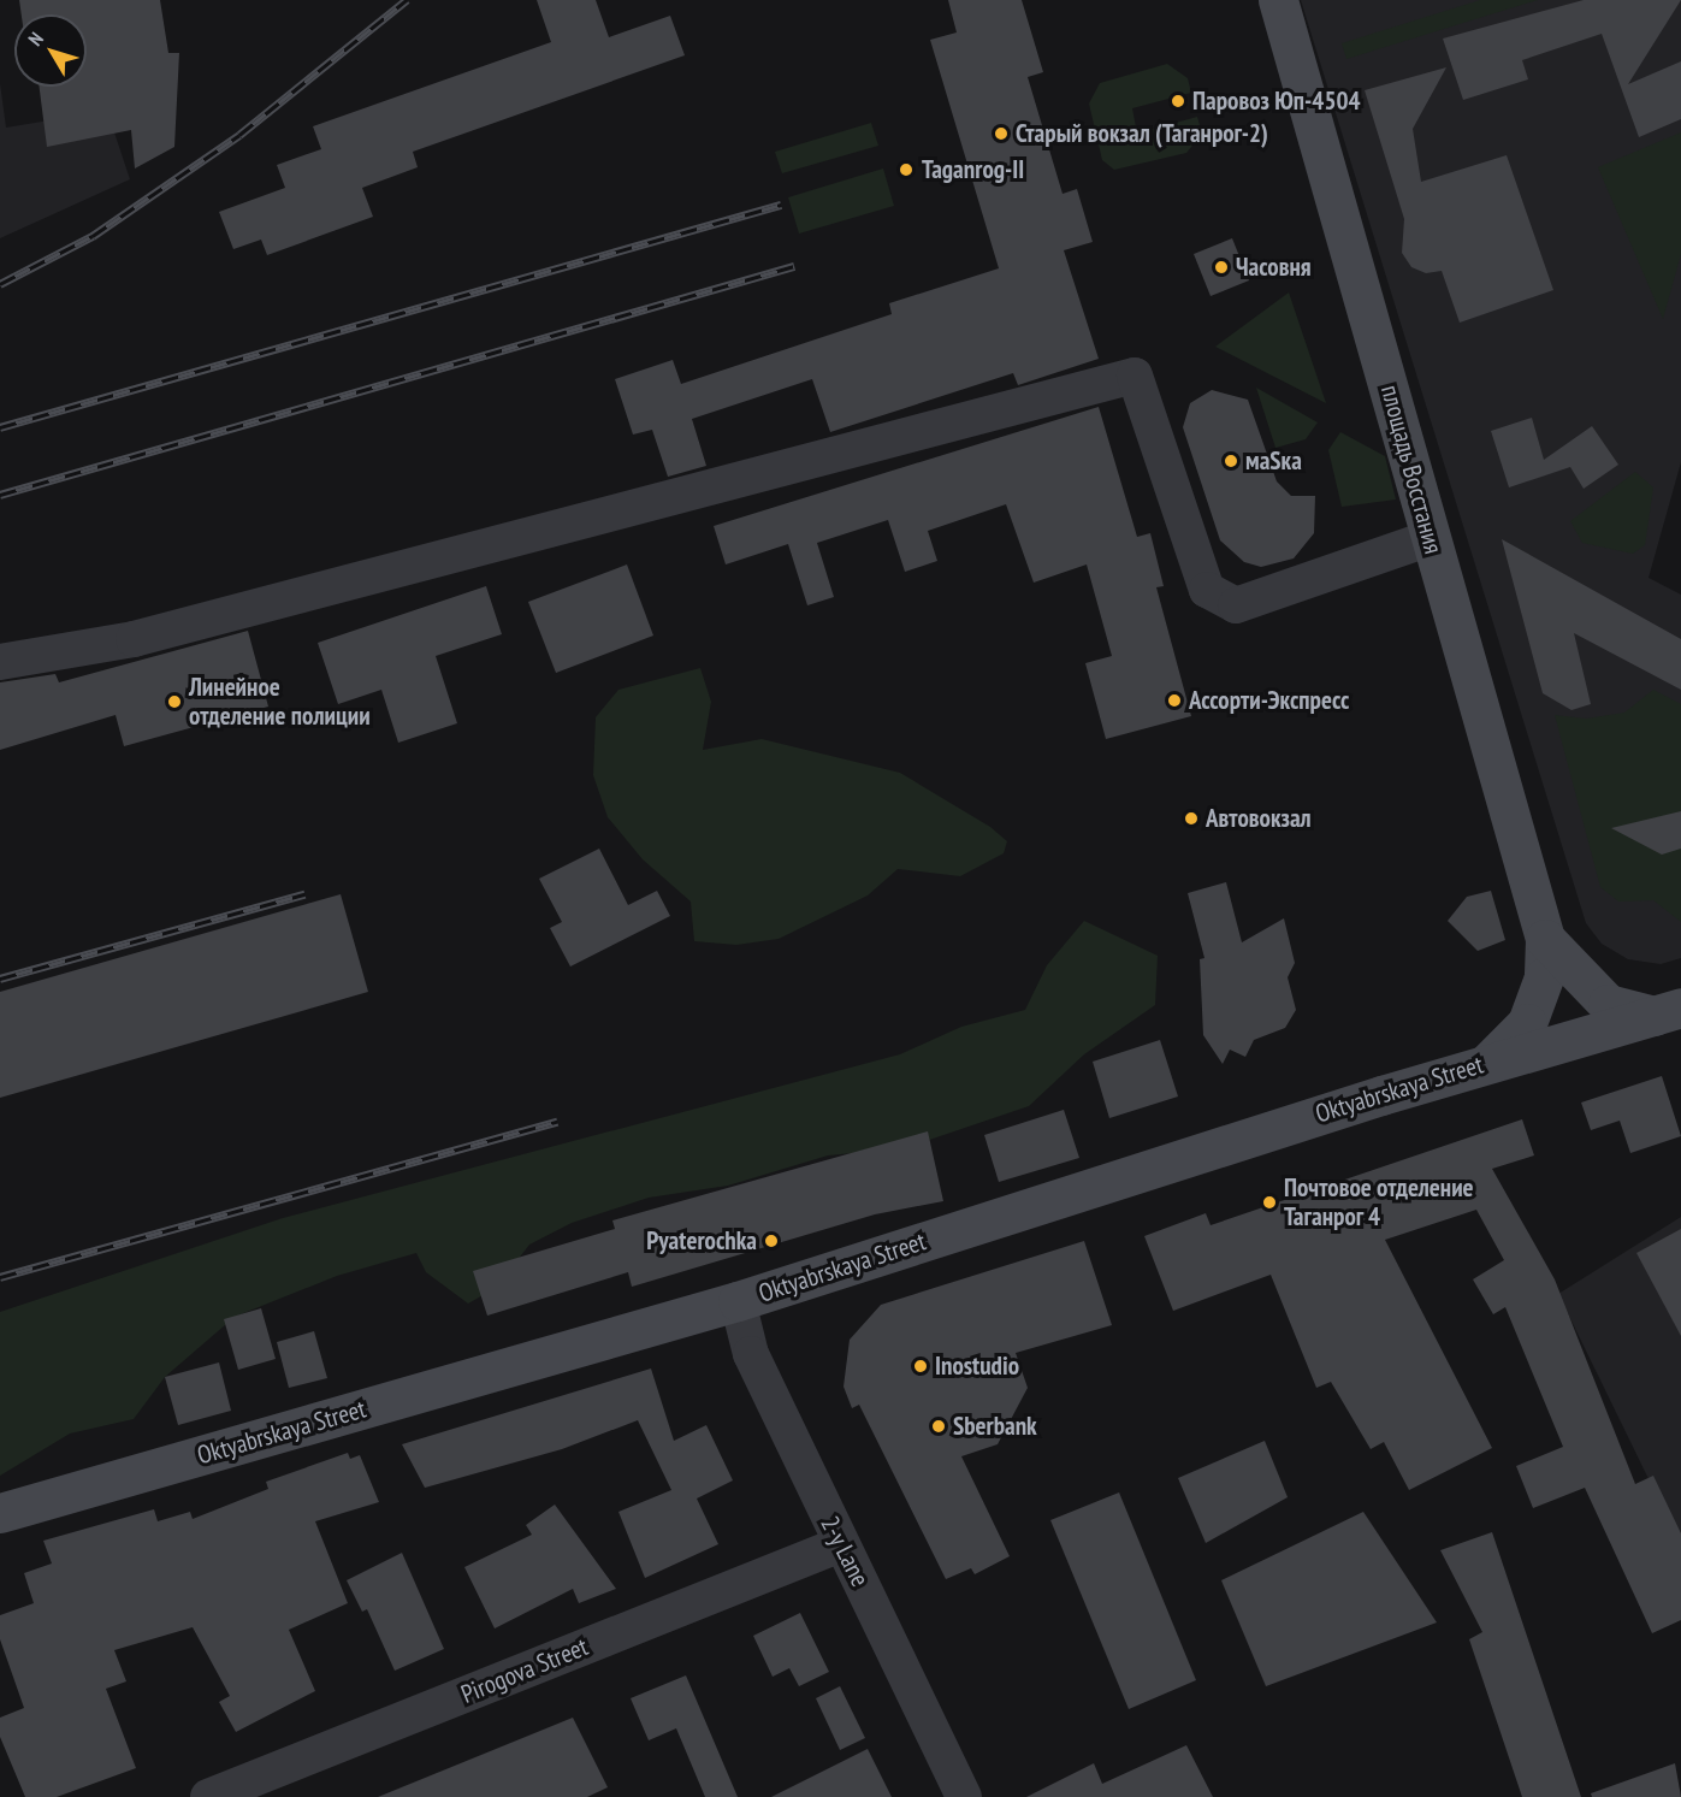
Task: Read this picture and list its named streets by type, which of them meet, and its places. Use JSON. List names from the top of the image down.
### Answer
{
  "streets": {
    "street": [
      "площадь Восстания",
      "Oktyabrskaya Street",
      "2-y Lane",
      "Pirogova Street"
    ]
  },
  "crossings": [
    ["площадь Восстания", "Oktyabrskaya Street"],
    ["Oktyabrskaya Street", "2-y Lane"],
    ["2-y Lane", "Pirogova Street"]
  ],
  "places": [
    "Паровоз Юп-4504",
    "Старый вокзал (Таганрог-2)",
    "Taganrog-II",
    "Часовня",
    "маSка",
    "Ассорти-Экспресс",
    "Линейное отделение полиции",
    "Автовокзал",
    "Почтовое отделение Таганрог 4",
    "Pyaterochka",
    "Inostudio",
    "Sberbank"
  ],
  "north": "top left"
}
